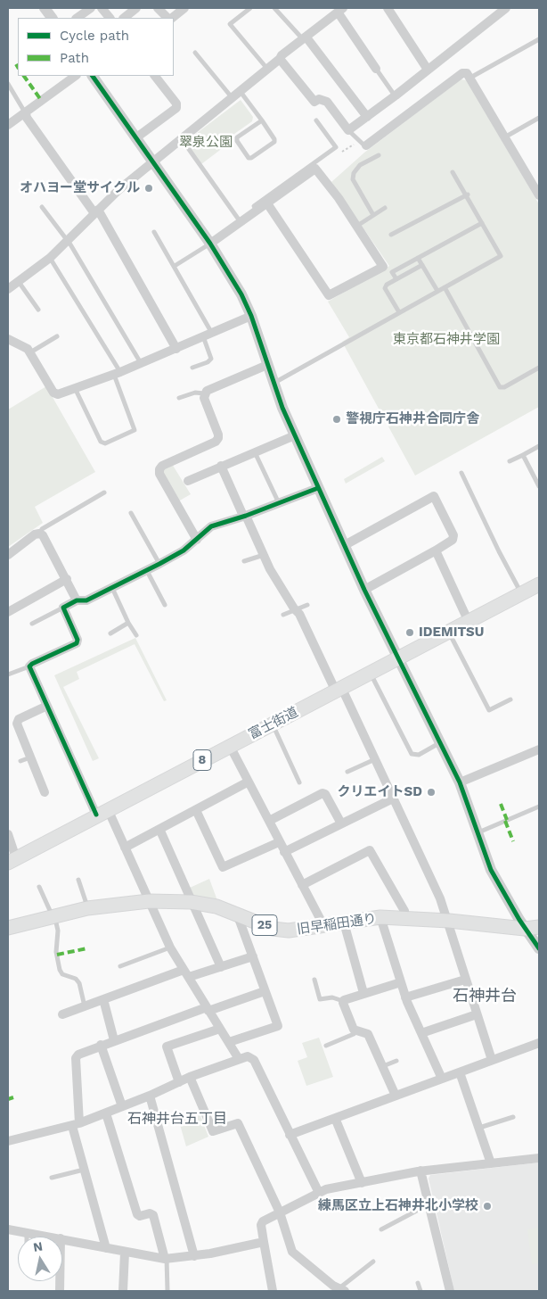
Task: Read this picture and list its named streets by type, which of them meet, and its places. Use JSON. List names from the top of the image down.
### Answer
{
  "streets": {
    "main road": [
      "富士街道",
      "8",
      "旧早稲田通り",
      "25"
    ]
  },
  "districts": ["石神井台", "石神井台五丁目"],
  "parks": ["翠泉公園", "東京都石神井学園"],
  "places": [
    "オハヨー堂サイクル",
    "警視庁石神井合同庁舎",
    "IDEMITSU",
    "クリエイトSD",
    "練馬区立上石神井北小学校"
  ],
  "legend": ["Cycle path", "Path"],
  "north": "top"
}
